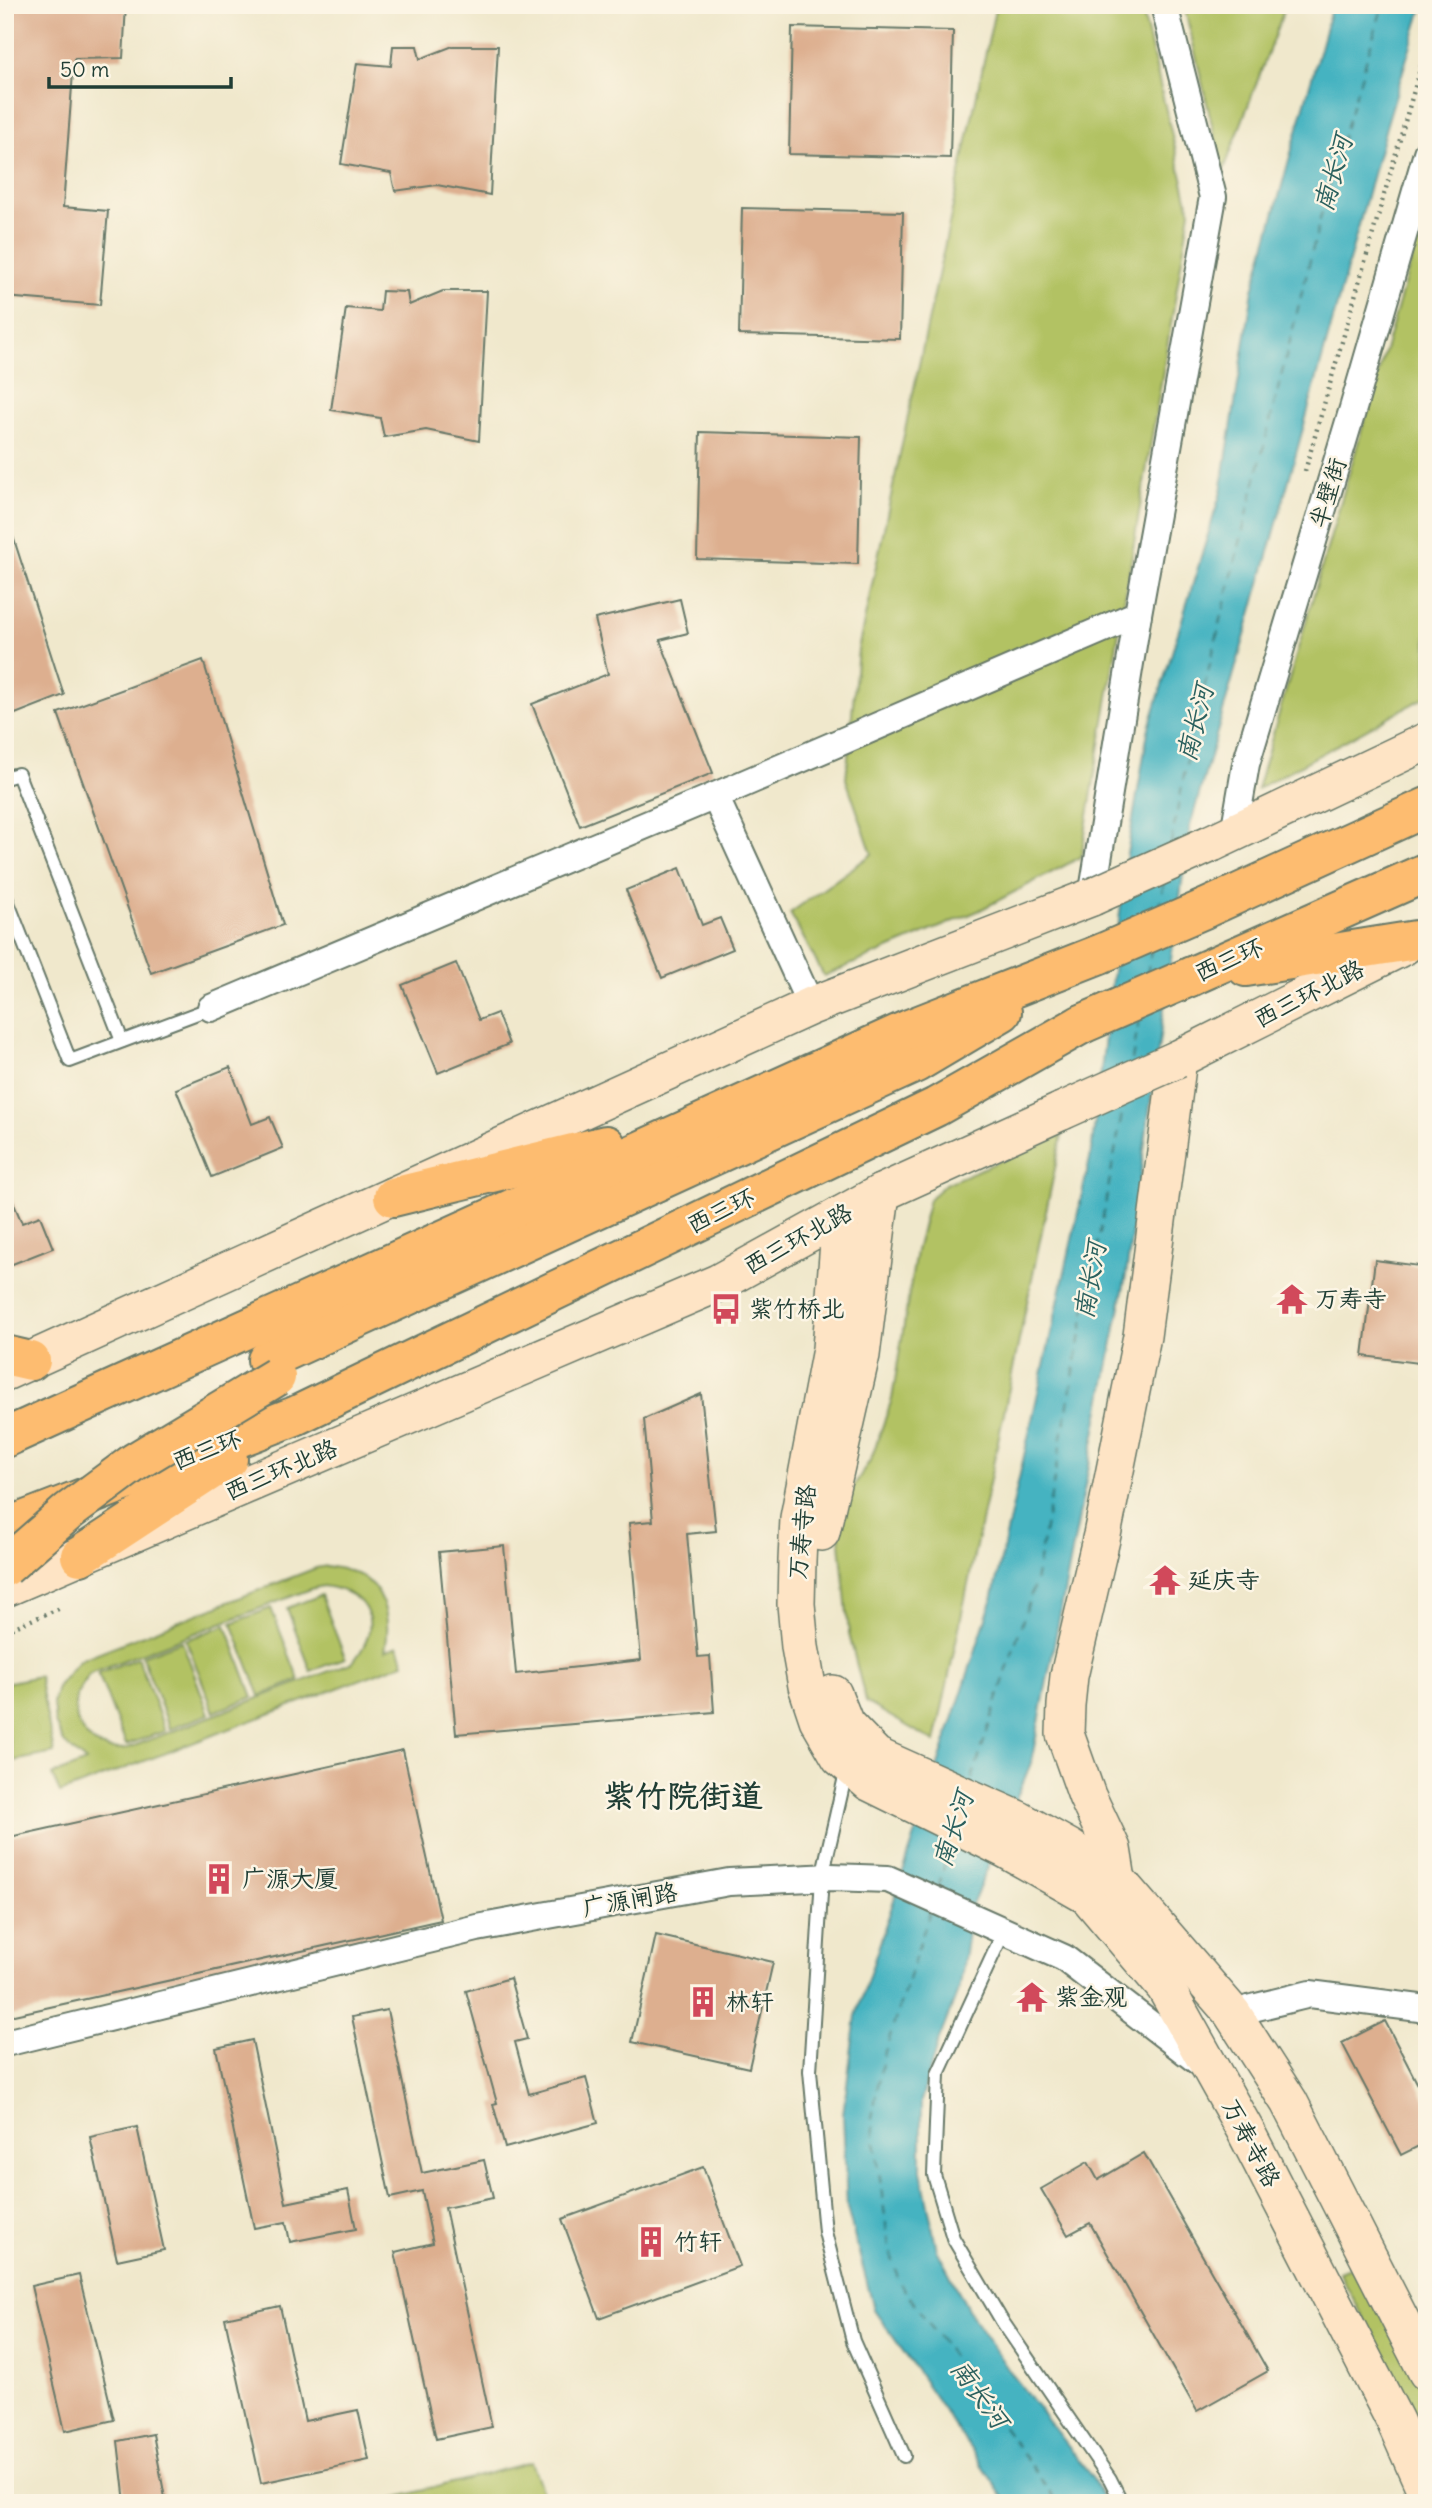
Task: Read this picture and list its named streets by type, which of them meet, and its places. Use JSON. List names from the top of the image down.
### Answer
{
  "streets": {
    "highway": ["西三环"],
    "street": [
      "半壁街",
      "西三环北路",
      "万寿寺路",
      "广源闸路"
    ]
  },
  "crossings": [
    ["西三环北路", "万寿寺路"],
    ["万寿寺路", "广源闸路"]
  ],
  "districts": ["紫竹院街道"],
  "water": ["南长河"],
  "places": {
    "temple": ["万寿寺", "延庆寺", "紫金观"],
    "bus stop": ["紫竹桥北"],
    "building": ["广源大厦", "林轩", "竹轩"]
  },
  "scale_bar": "50 m"
}
